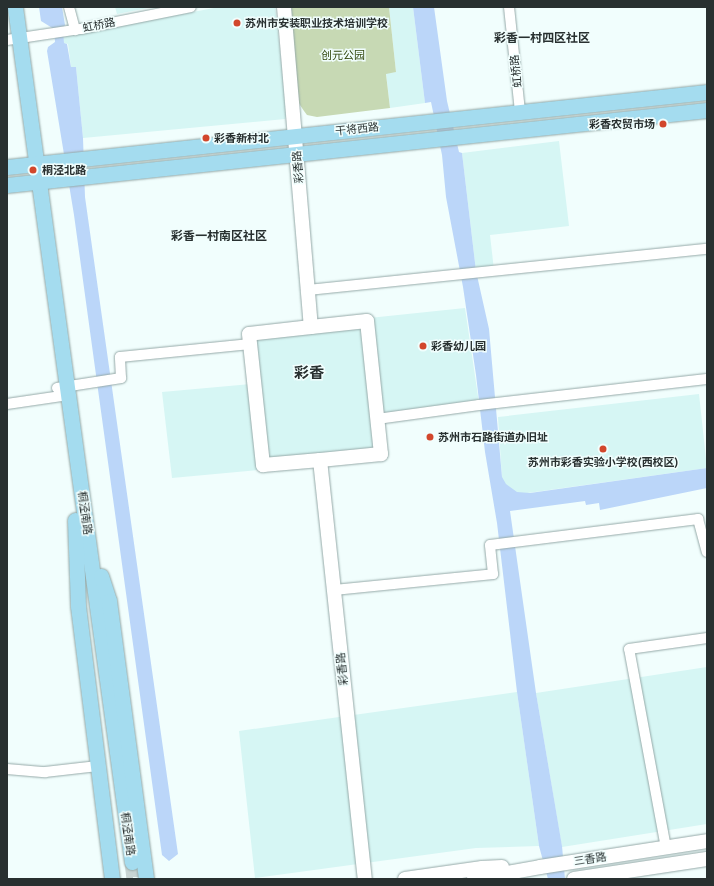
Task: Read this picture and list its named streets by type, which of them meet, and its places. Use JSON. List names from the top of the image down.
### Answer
{
  "streets": {
    "main road": ["干将西路", "桐泾南路"],
    "street": ["虹桥路", "彩香路", "三香路"]
  },
  "crossings": [
    ["虹桥路", "干将西路"],
    ["干将西路", "彩香路"],
    ["干将西路", "桐泾南路"]
  ],
  "districts": ["彩香一村四区社区", "彩香一村南区社区", "彩香"],
  "parks": ["创元公园"],
  "places": [
    "苏州市安装职业技术培训学校",
    "彩香农贸市场",
    "彩香新村北",
    "桐泾北路",
    "彩香幼儿园",
    "苏州市石路街道办旧址",
    "苏州市彩香实验小学校(西校区)"
  ]
}
